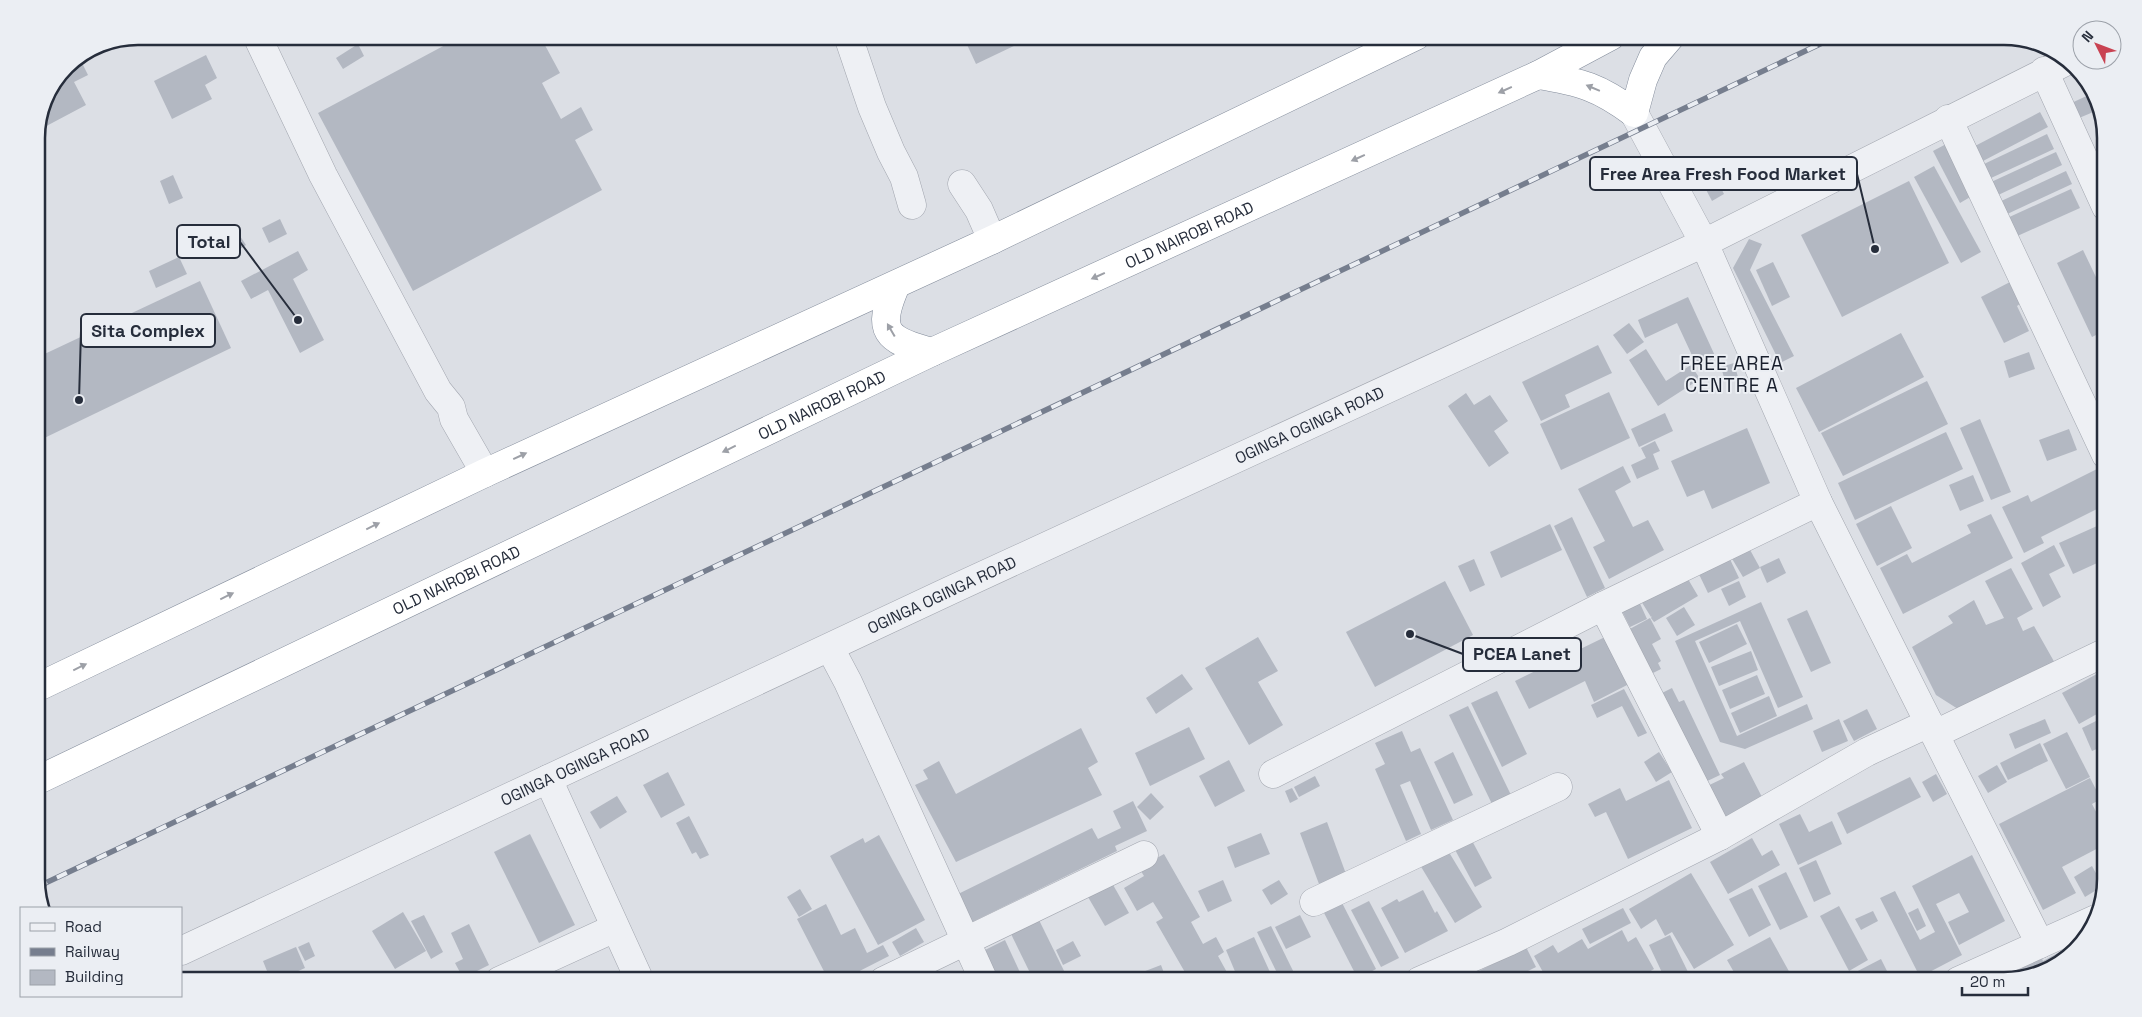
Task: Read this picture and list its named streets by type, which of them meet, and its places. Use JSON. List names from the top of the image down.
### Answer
{
  "streets": {
    "highway": ["OLD NAIROBI ROAD"],
    "street": ["OGINGA OGINGA ROAD"]
  },
  "districts": ["FREE AREA CENTRE A"],
  "places": [
    "Free Area Fresh Food Market",
    "Total",
    "Sita Complex",
    "PCEA Lanet"
  ],
  "legend": ["Road", "Railway", "Building"],
  "scale_bar": "20 m",
  "north": "top left"
}
